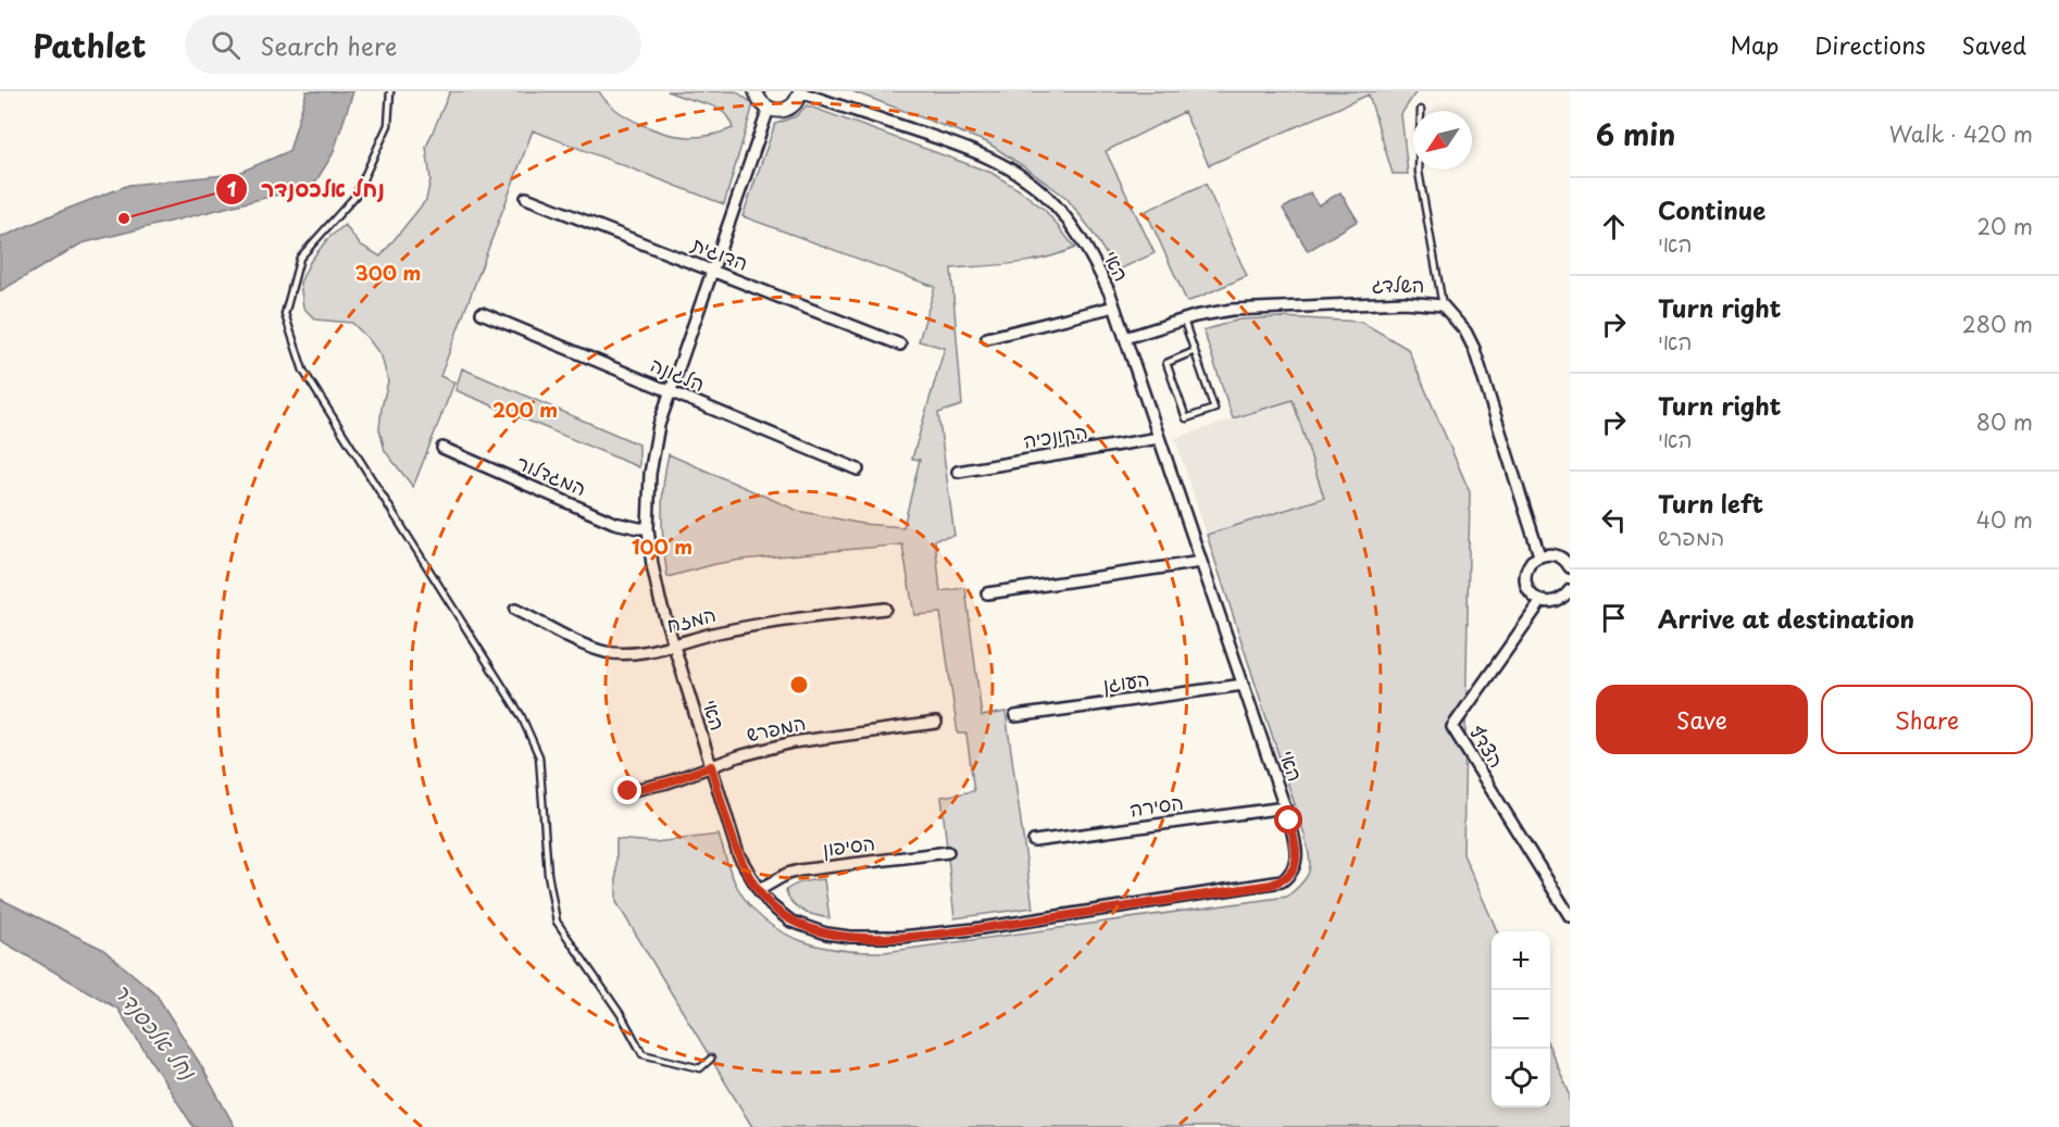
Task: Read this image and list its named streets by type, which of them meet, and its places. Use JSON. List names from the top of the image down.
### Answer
{
  "streets": {
    "street": [
      "הדוגית",
      "האי",
      "השלדג",
      "הלגונה",
      "הקונכיה",
      "המגדלור",
      "המזח",
      "העוגן",
      "המפרש",
      "הצדף",
      "הסירה",
      "הסיפון"
    ]
  },
  "crossings": [
    ["הדוגית", "האי"],
    ["האי", "השלדג"],
    ["האי", "הלגונה"],
    ["האי", "הקונכיה"],
    ["האי", "המגדלור"],
    ["האי", "המזח"],
    ["האי", "העוגן"],
    ["האי", "המפרש"],
    ["האי", "הסירה"],
    ["האי", "הסיפון"]
  ],
  "water": ["נחל אלכסנדר"],
  "places": ["נחל אלכסנדר"],
  "north": "bottom left",
  "page": {
    "header": "Pathlet",
    "search": "Search here",
    "nav": ["Map", "Directions", "Saved"],
    "heading": ["6 min", "Walk · 420 m"],
    "list": [
      ["Continue", "האי", "20 m"],
      ["Turn right", "האי", "280 m"],
      ["Turn right", "האי", "80 m"],
      ["Turn left", "המפרש", "40 m"],
      "Arrive at destination"
    ],
    "buttons": ["Save", "Share"],
    "map_buttons": ["+", "−"]
  },
  "rings": ["300 m", "200 m", "100 m"]
}
